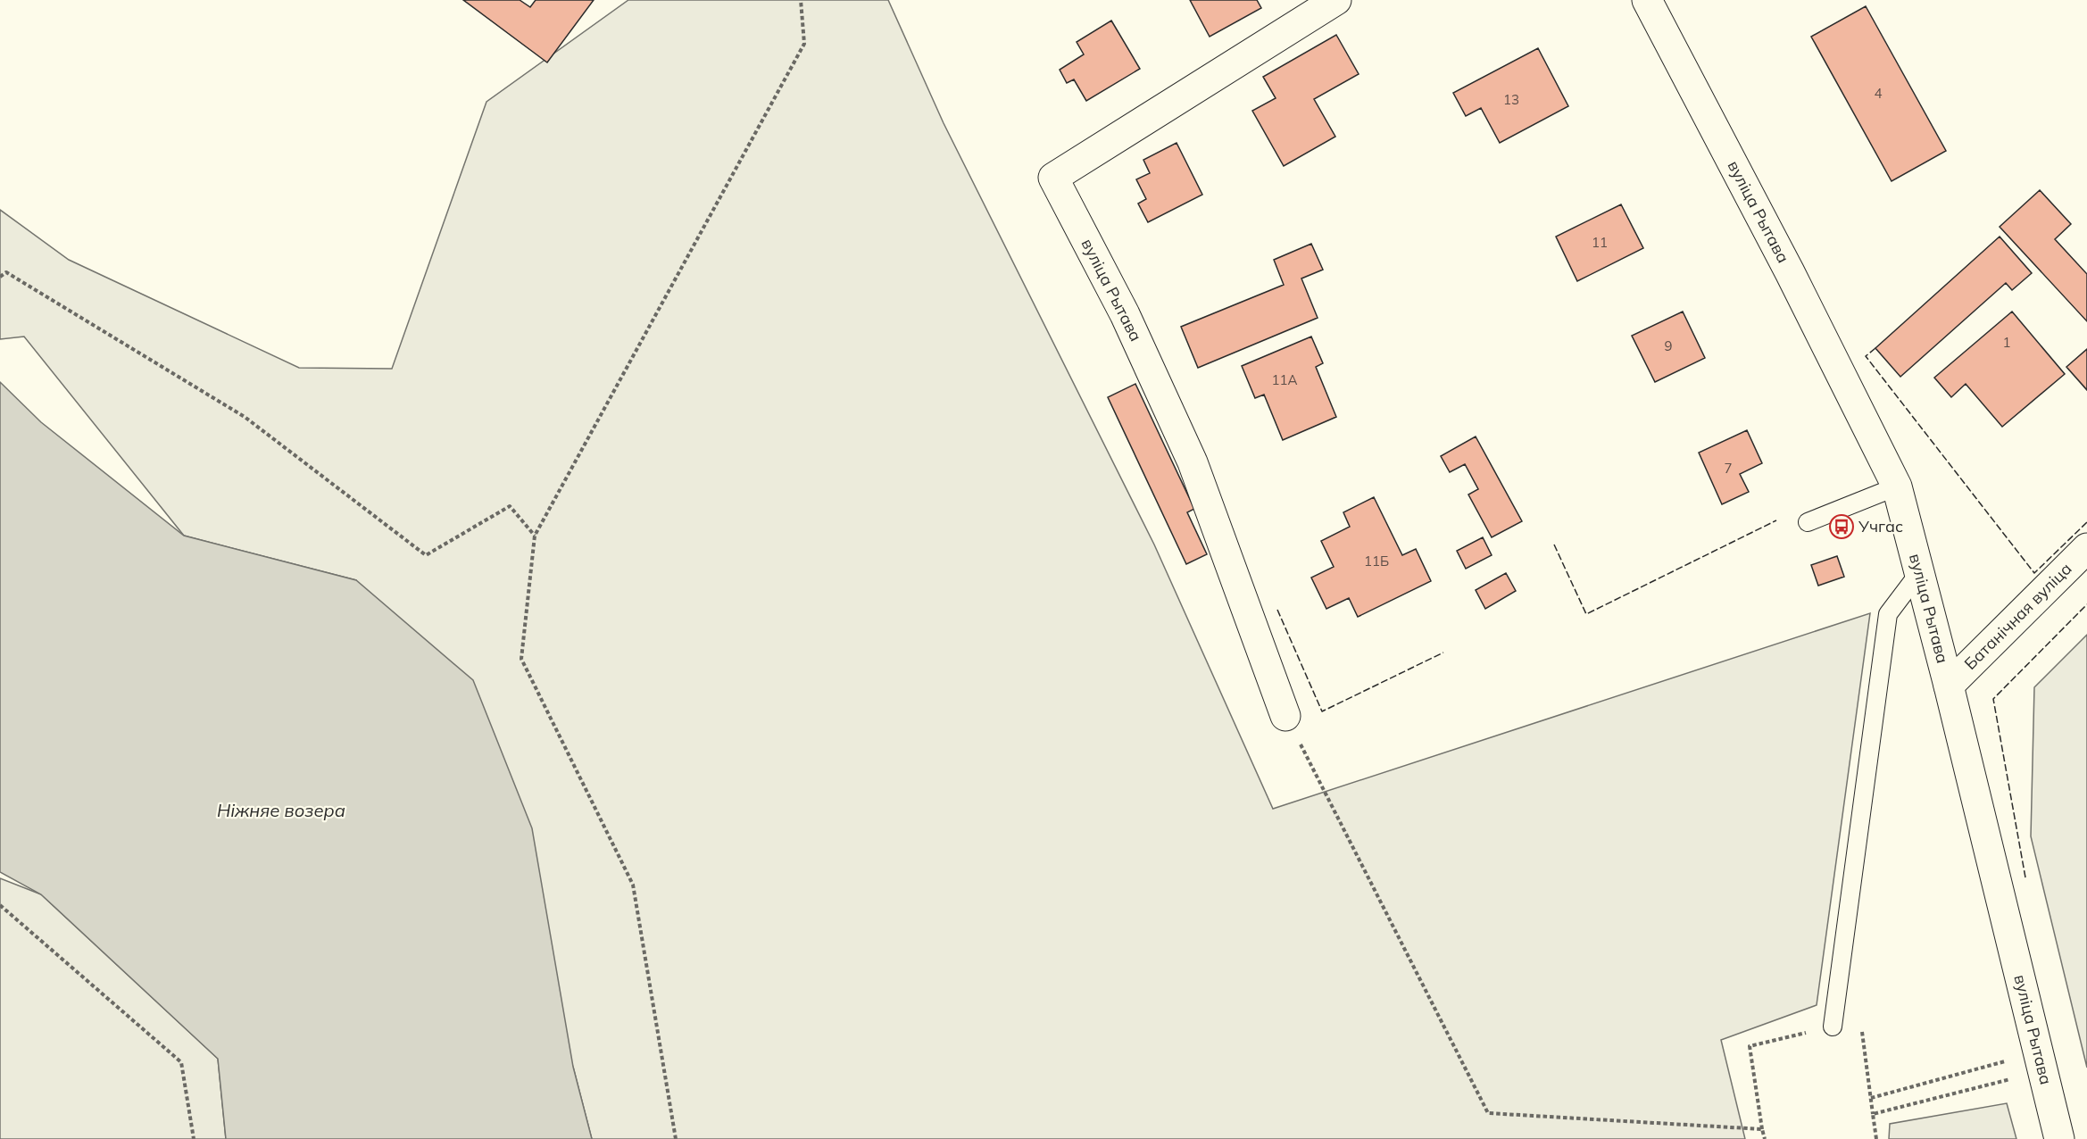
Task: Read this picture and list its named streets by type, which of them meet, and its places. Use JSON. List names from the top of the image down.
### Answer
{
  "streets": {
    "street": ["вуліца Рытава", "Батанічная вуліца"]
  },
  "crossings": [
    ["вуліца Рытава", "Батанічная вуліца"]
  ],
  "water": ["Ніжняе возера"],
  "places": {
    "bus stop": ["Учгас"]
  },
  "house_numbers": [
    "4",
    "13",
    "11",
    "1",
    "9",
    "11А",
    "7",
    "11Б"
  ]
}
